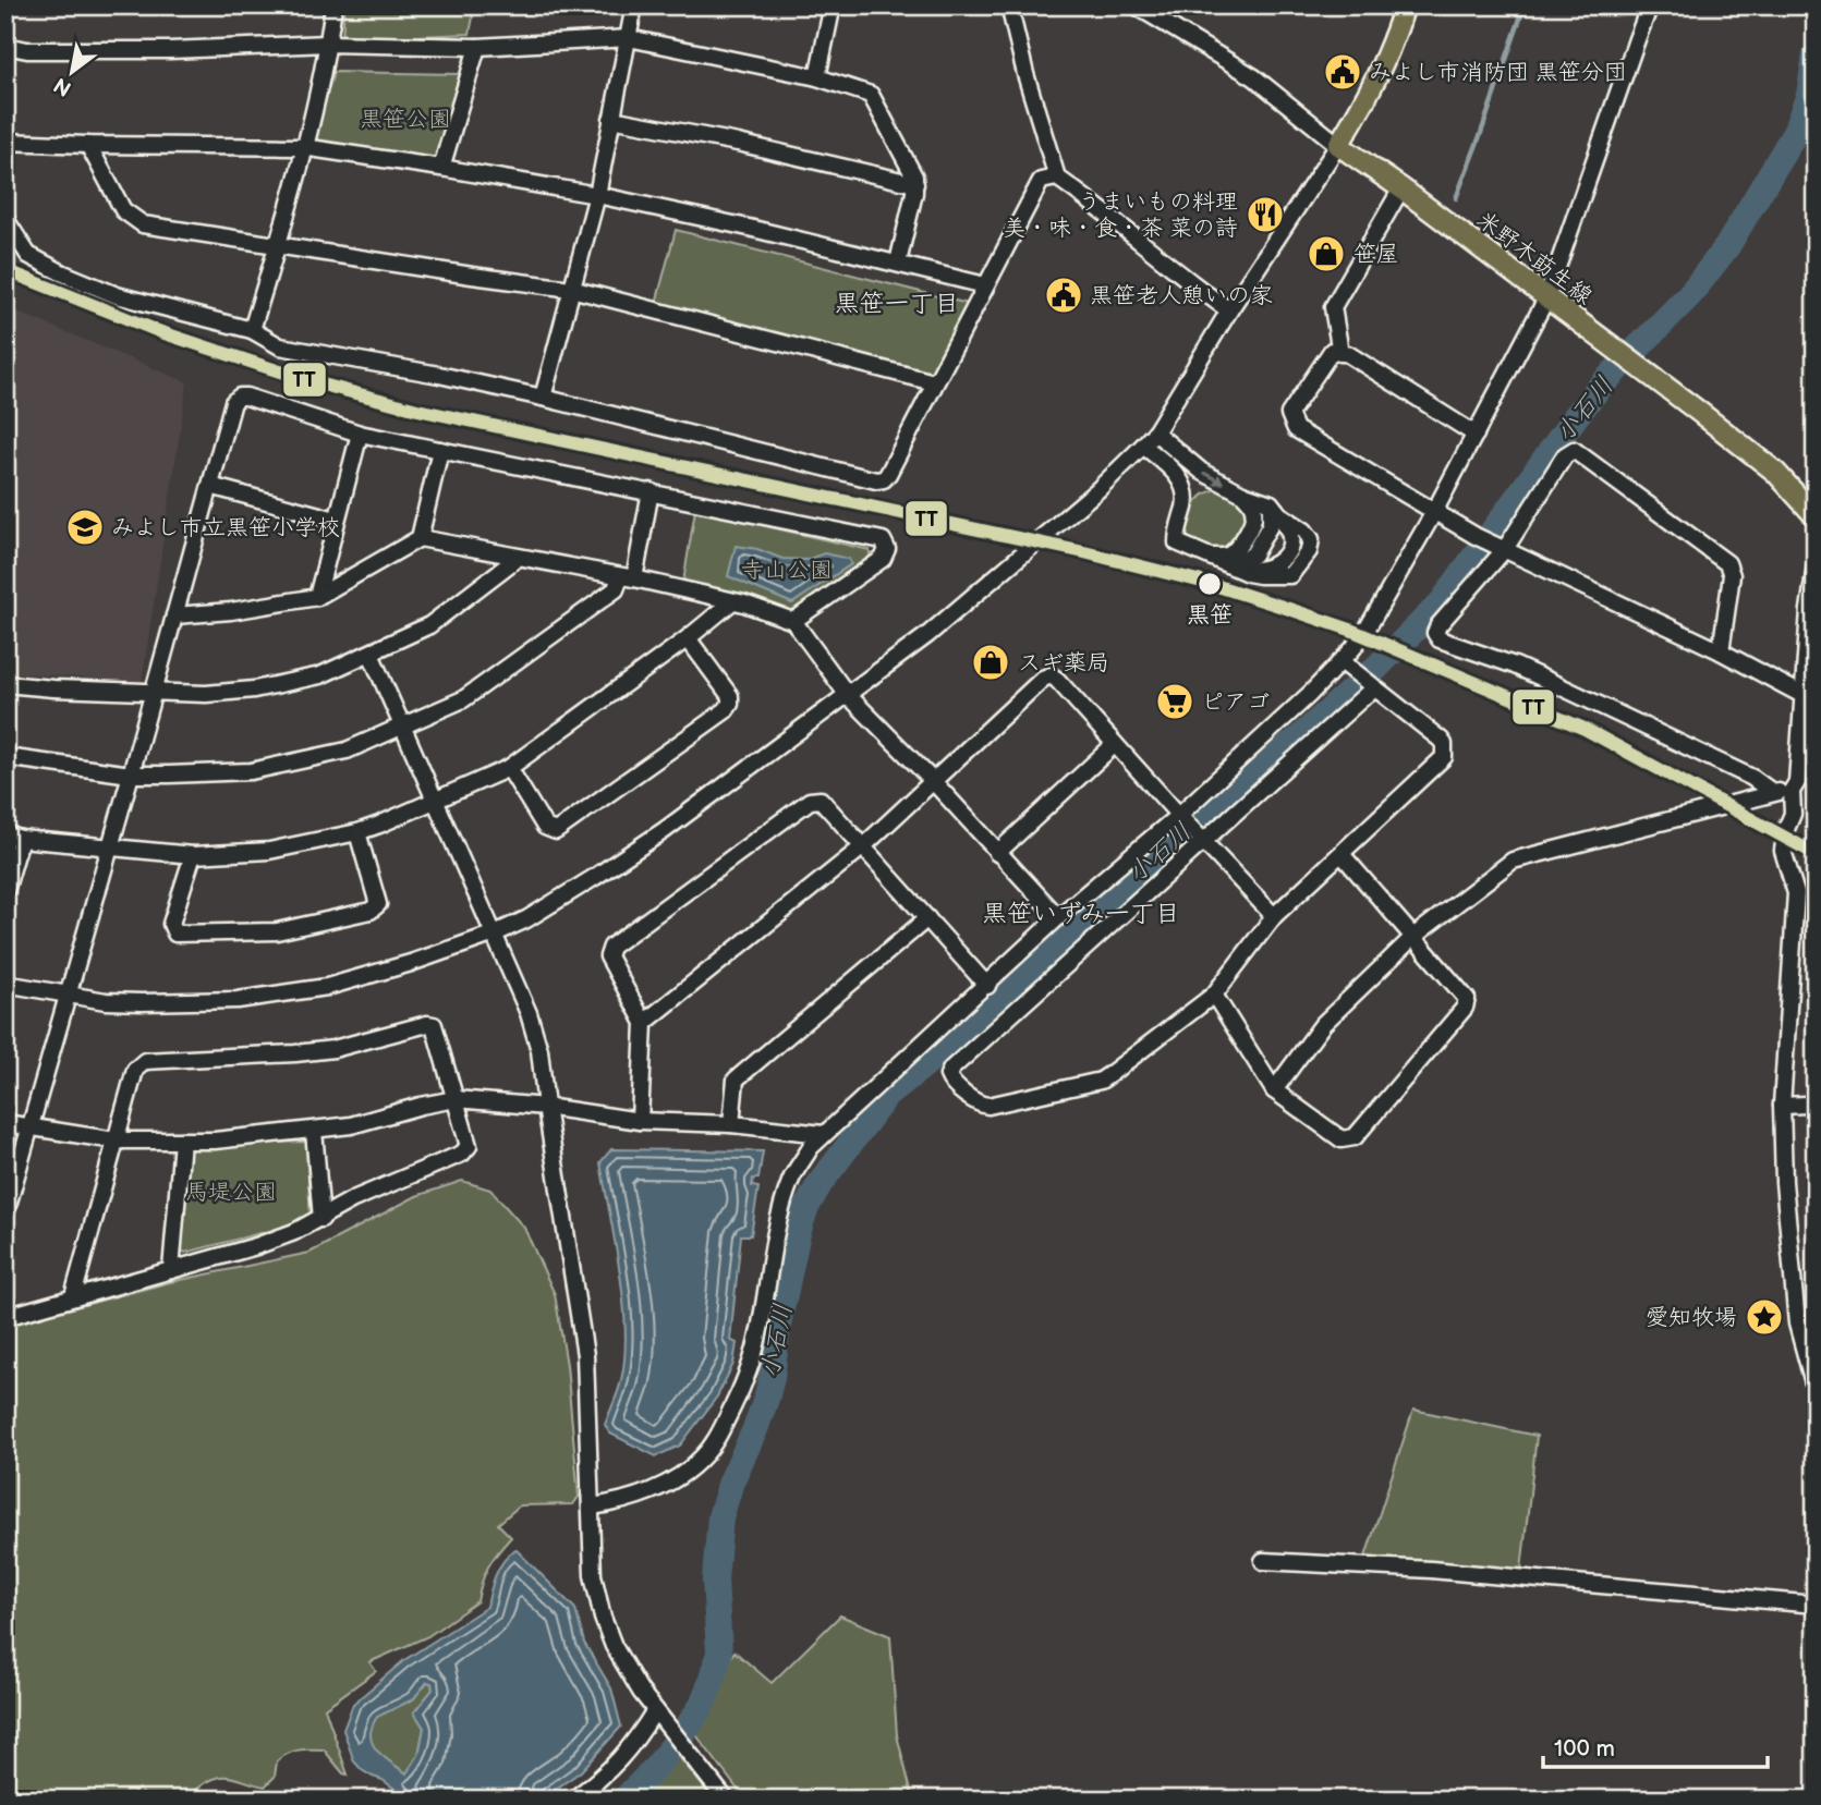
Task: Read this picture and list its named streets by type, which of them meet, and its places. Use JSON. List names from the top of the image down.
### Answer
{
  "streets": {
    "main road": ["米野木莇生線"]
  },
  "districts": ["黒笹一丁目", "黒笹いずみ一丁目"],
  "water": ["小石川"],
  "parks": ["黒笹公園", "寺山公園", "馬堤公園"],
  "places": {
    "public building": ["みよし市消防団 黒笹分団", "黒笹老人憩いの家"],
    "restaurant": ["うまいもの料理 美・味・食・茶 菜の詩"],
    "shop": ["笹屋", "スギ薬局"],
    "school or university": ["みよし市立黒笹小学校"],
    "other": ["黒笹"],
    "supermarket": ["ピアゴ"],
    "place": ["愛知牧場"]
  },
  "lines": ["transit line TT"],
  "scale_bar": "100 m",
  "north": "bottom left"
}
